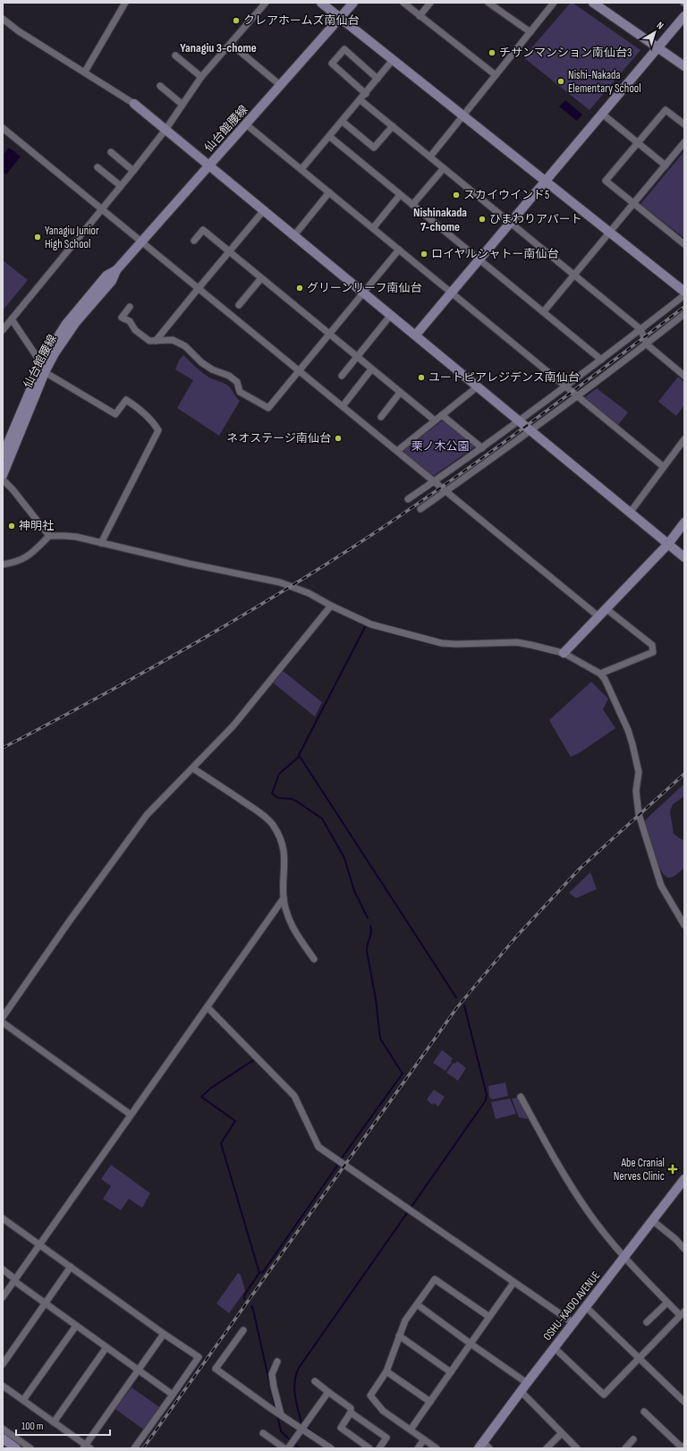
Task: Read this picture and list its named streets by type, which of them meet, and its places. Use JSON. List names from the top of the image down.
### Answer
{
  "streets": {
    "street": ["仙台館腰線", "OSHU-KAIDO AVENUE"]
  },
  "districts": ["Yanagiu 3-chome", "Nishinakada 7-chome"],
  "parks": ["栗ノ木公園"],
  "places": {
    "other": [
      "クレアホームズ南仙台",
      "チサンマンション南仙台3",
      "Nishi-Nakada Elementary School",
      "スカイウインド5",
      "ひまわりアパート",
      "Yanagiu Junior High School",
      "ロイヤルシャトー南仙台",
      "グリーンリーフ南仙台",
      "ユートピアレジデンス南仙台",
      "ネオステージ南仙台",
      "神明社"
    ],
    "health": ["Abe Cranial Nerves Clinic"]
  },
  "scale_bar": "100 m",
  "north": "top right"
}
